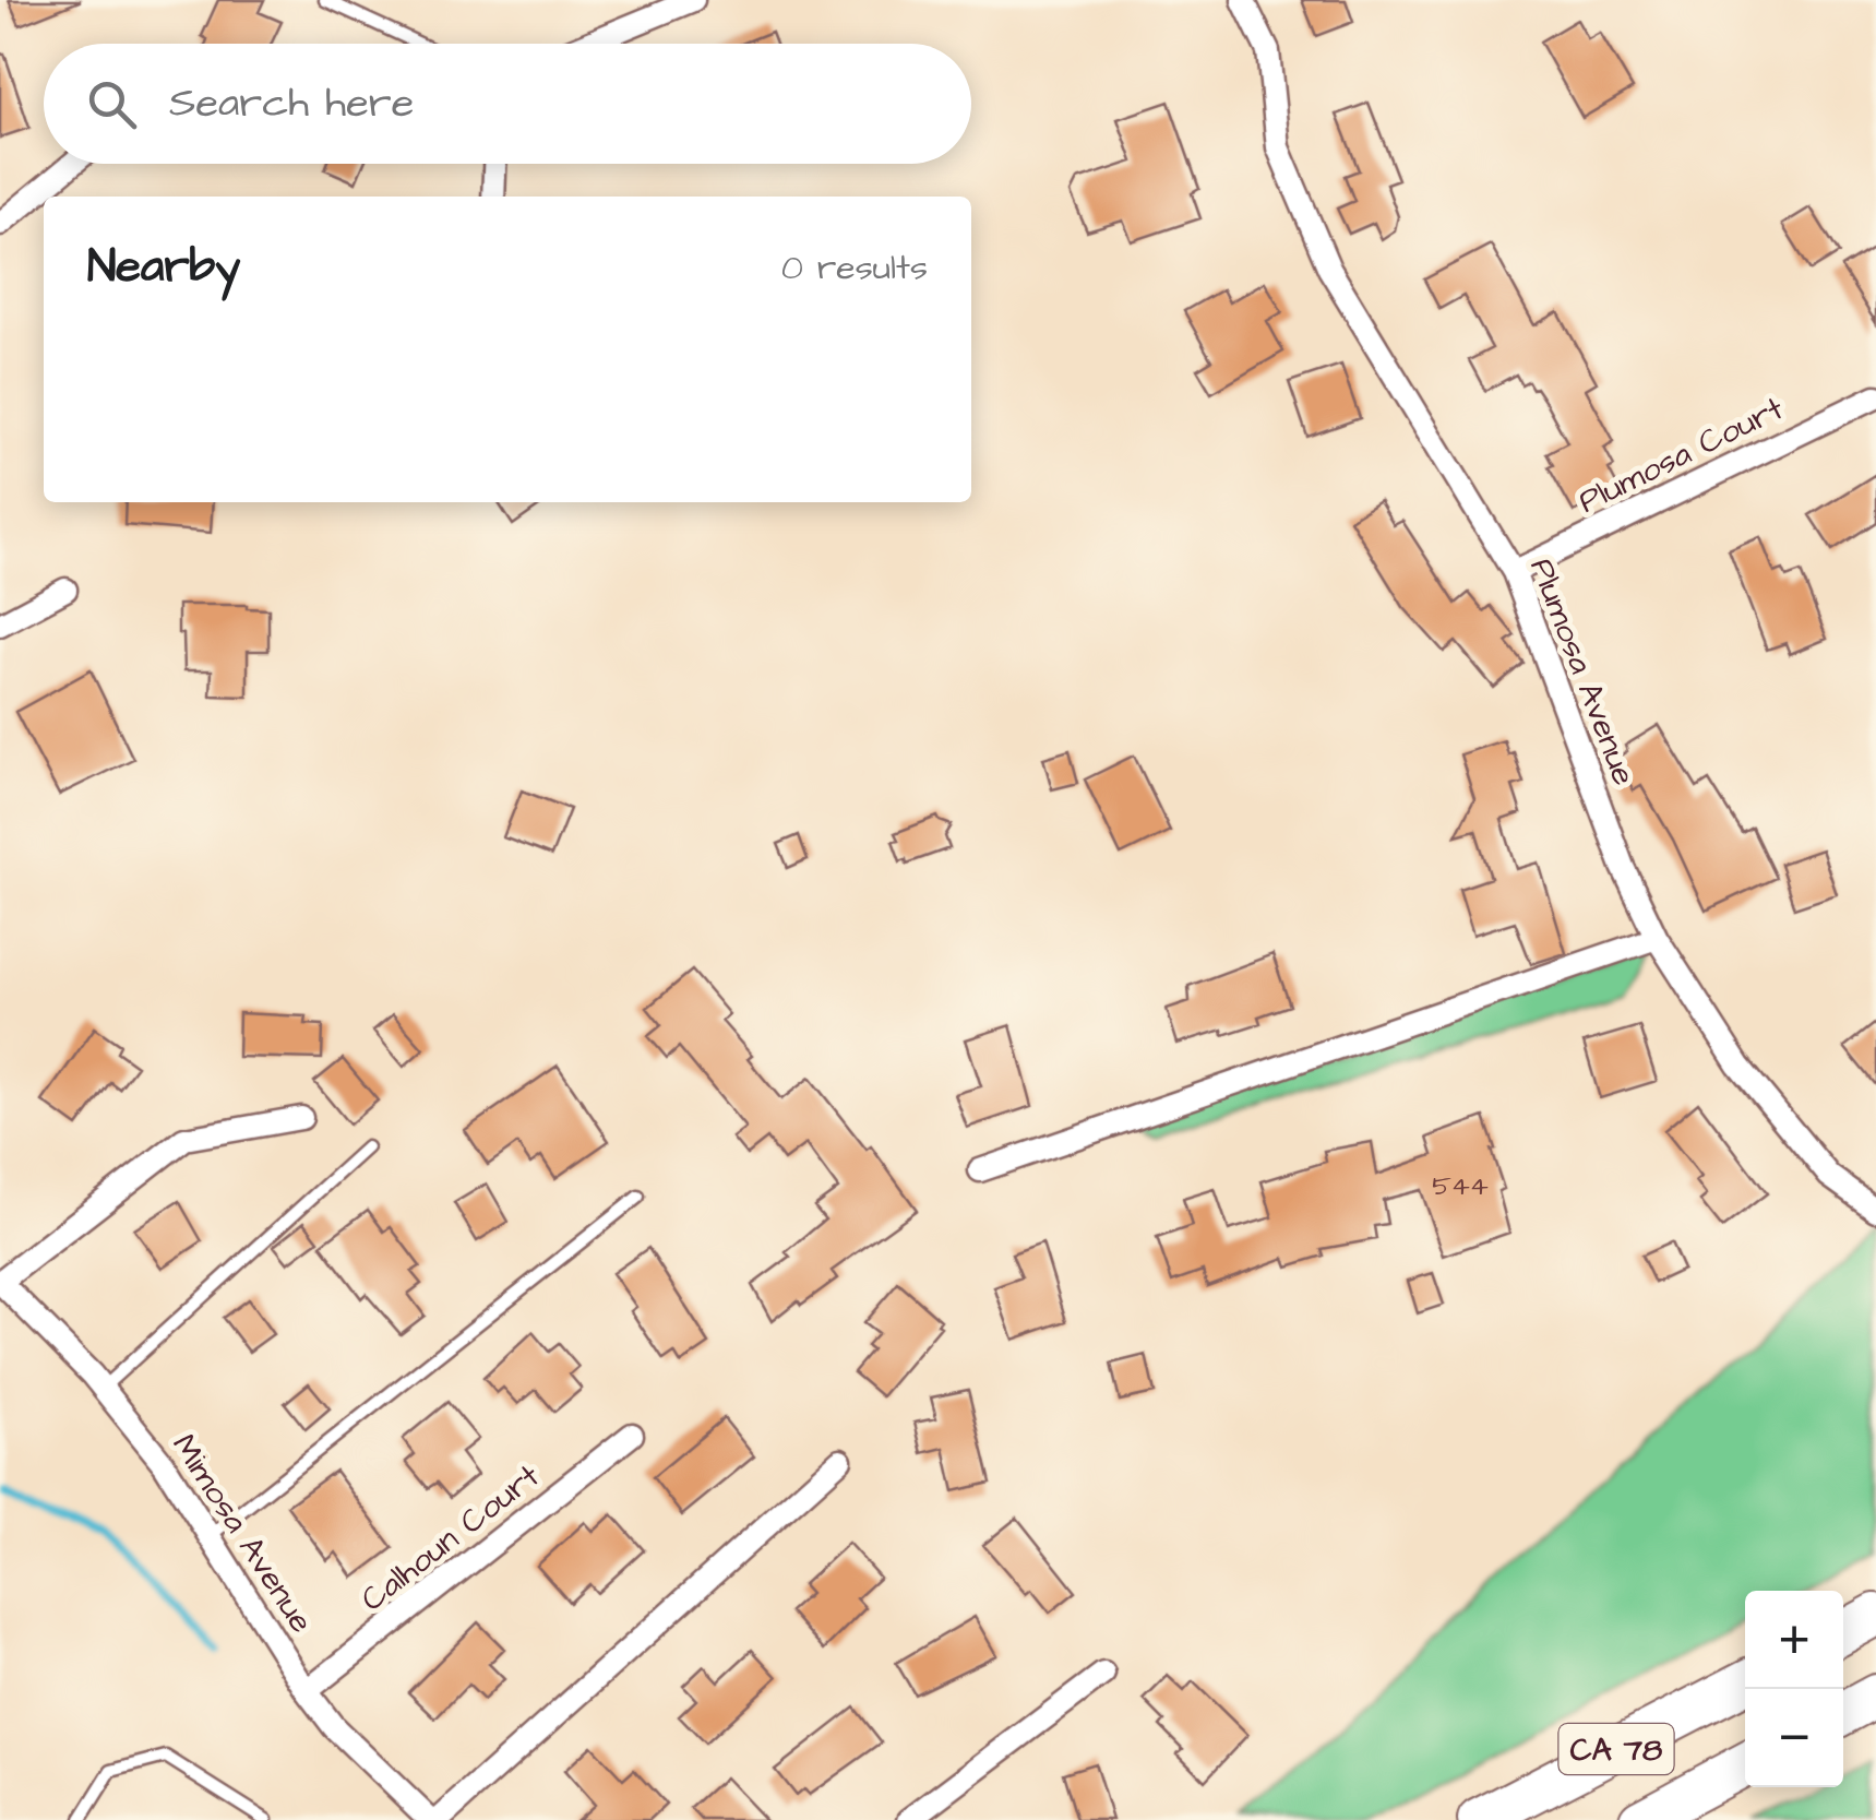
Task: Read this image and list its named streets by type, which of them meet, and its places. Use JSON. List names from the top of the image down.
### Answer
{
  "streets": {
    "highway": ["CA 78"],
    "street": [
      "Plumosa Court",
      "Plumosa Avenue",
      "Mimosa Avenue",
      "Calhoun Court"
    ]
  },
  "crossings": [
    ["Plumosa Court", "Plumosa Avenue"],
    ["Mimosa Avenue", "Calhoun Court"]
  ],
  "house_numbers": ["544"],
  "page": {
    "search": "Search here",
    "heading": ["Nearby", "0 results"],
    "map_buttons": ["+", "−"]
  }
}
